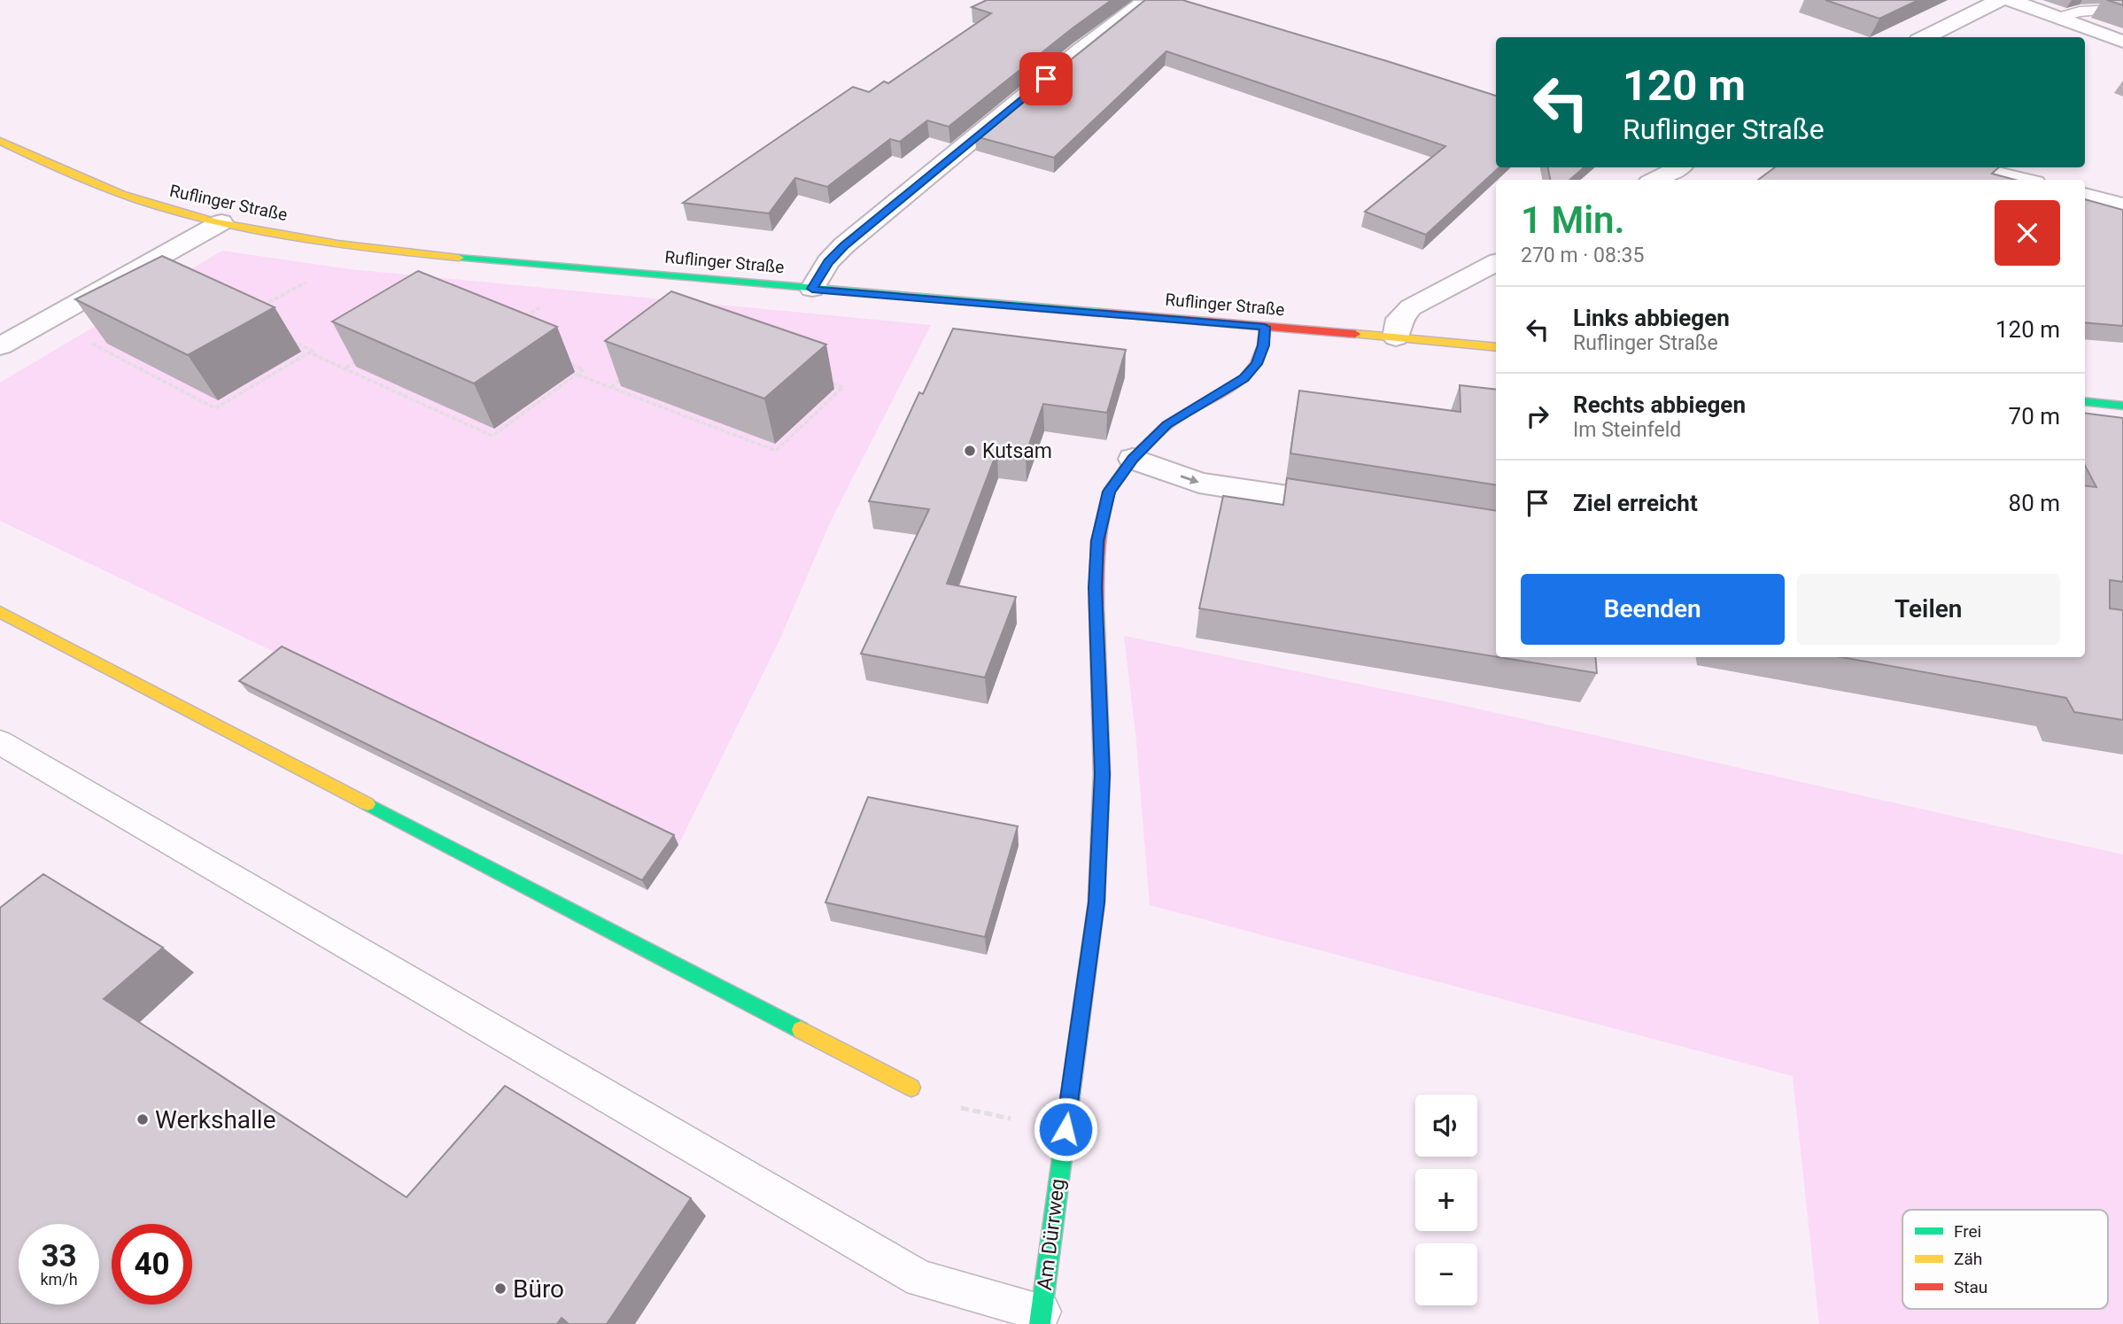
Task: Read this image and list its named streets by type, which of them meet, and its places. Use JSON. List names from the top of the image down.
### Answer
{
  "streets": {
    "street": ["Ruflinger Straße", "Am Dürrweg"]
  },
  "crossings": [
    ["Ruflinger Straße", "Am Dürrweg"]
  ],
  "places": ["Kutsam", "Werkshalle", "Büro"],
  "legend": ["Frei", "Zäh", "Stau"],
  "page": {
    "turn": ["120 m", "Ruflinger Straße"],
    "heading": ["1 Min.", "270 m · 08:35"],
    "list": [
      {
        "name": "Links abbiegen",
        "note": "Ruflinger Straße",
        "value": "120 m"
      },
      {
        "name": "Rechts abbiegen",
        "note": "Im Steinfeld",
        "value": "70 m"
      },
      {
        "name": "Ziel erreicht",
        "value": "80 m"
      }
    ],
    "buttons": ["Beenden", "Teilen"],
    "map_buttons": ["+", "−"],
    "speed": "33 km/h",
    "limit": "40"
  }
}
